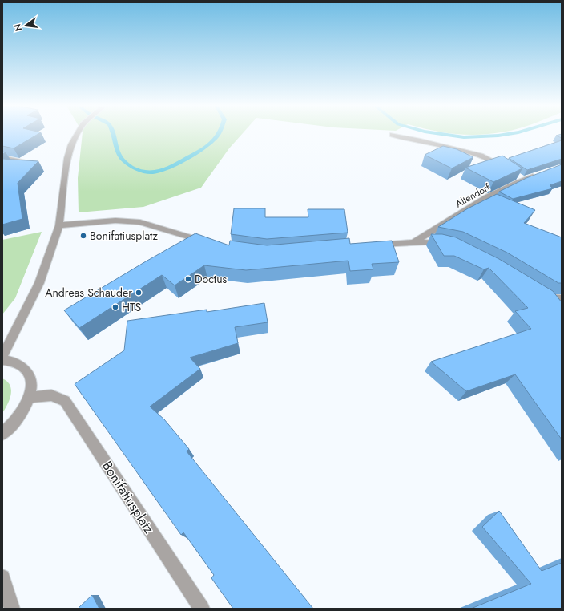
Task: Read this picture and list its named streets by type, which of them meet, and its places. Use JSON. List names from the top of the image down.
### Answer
{
  "streets": {
    "street": ["Altendorf", "Bonifatiusplatz"]
  },
  "places": [
    "Bonifatiusplatz",
    "Doctus",
    "Andreas Schauder",
    "HTS"
  ],
  "north": "left"
}
